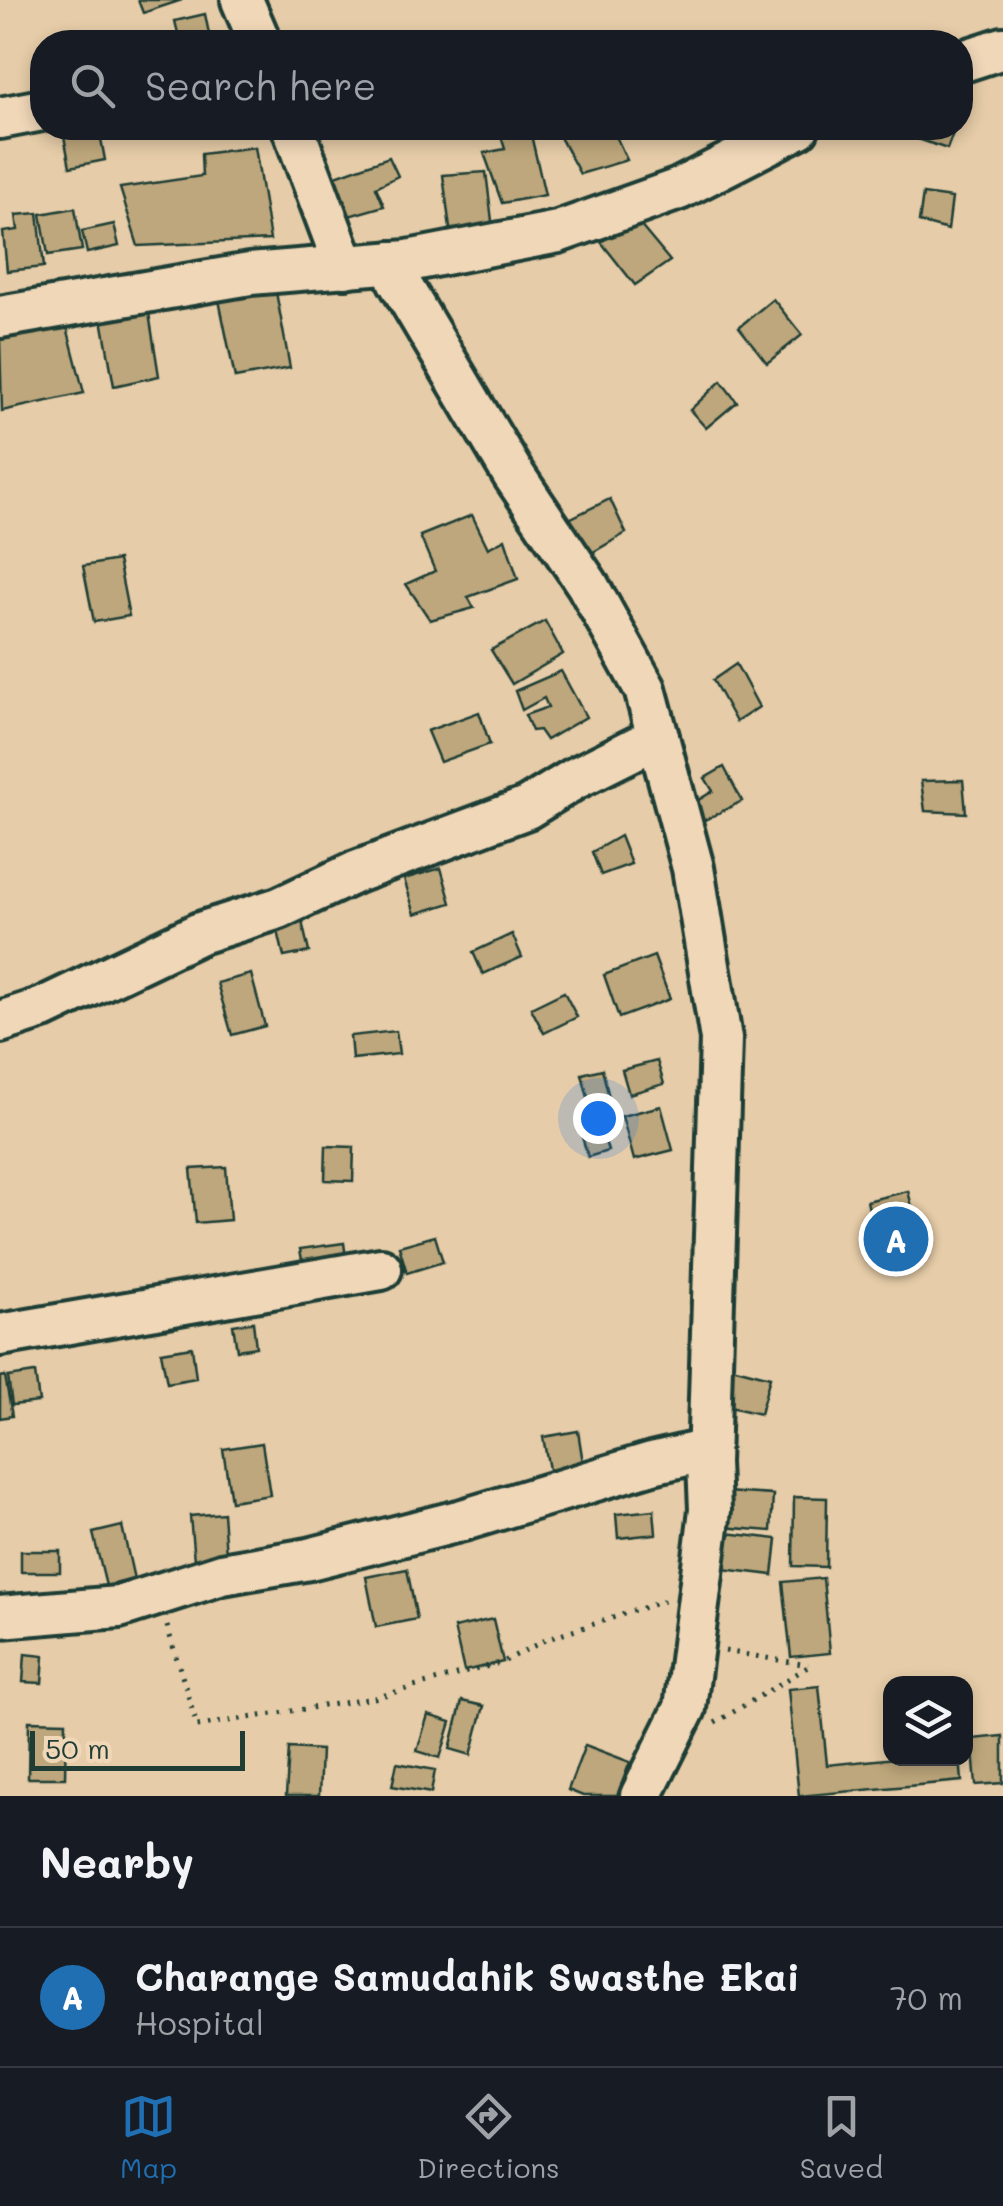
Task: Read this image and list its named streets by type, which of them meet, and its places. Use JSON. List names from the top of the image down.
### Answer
{
  "scale_bar": "50 m",
  "page": {
    "search": "Search here",
    "pins": "A",
    "scale": "50 m",
    "heading": "Nearby",
    "list": [
      {
        "mark": "A",
        "name": "Charange Samudahik Swasthe Ekai",
        "note": "Hospital",
        "value": "70 m"
      }
    ],
    "nav": ["Map", "Directions", "Saved"]
  }
}
